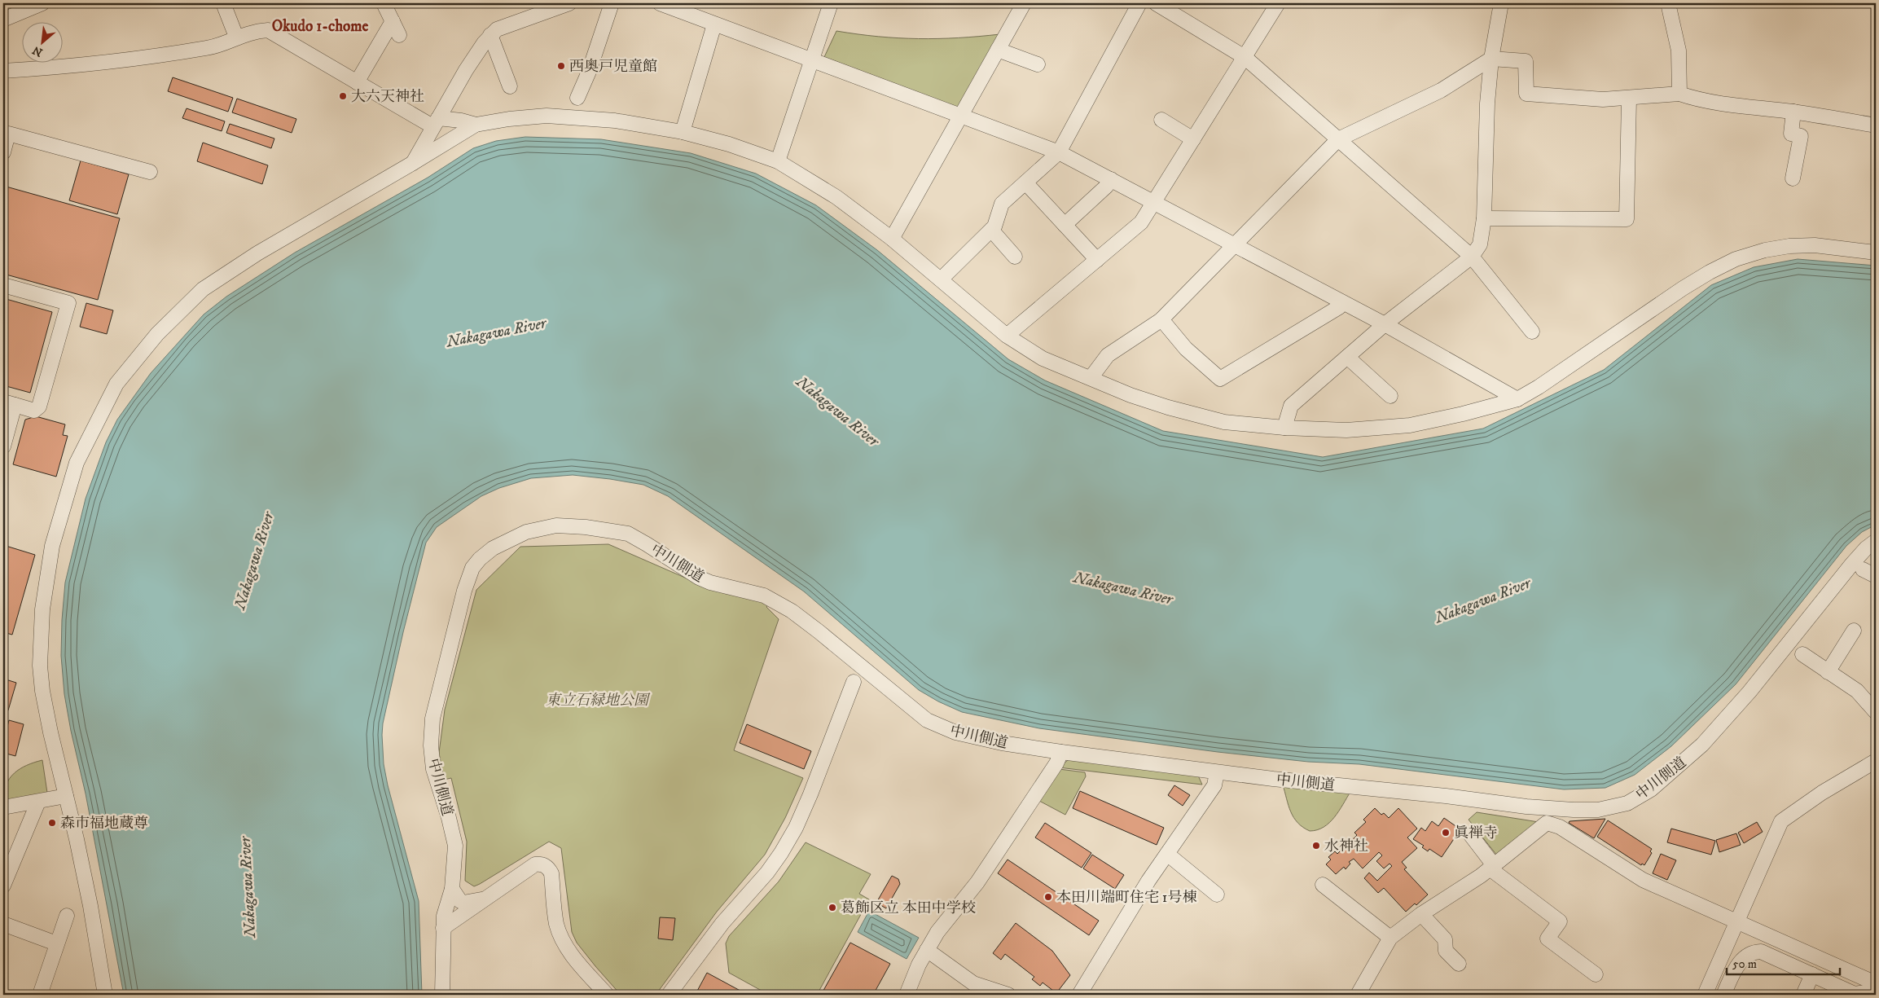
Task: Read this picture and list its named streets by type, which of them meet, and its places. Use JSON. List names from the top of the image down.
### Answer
{
  "streets": {
    "street": ["中川側道"]
  },
  "districts": ["Okudo 1-chome"],
  "water": ["Nakagawa River"],
  "parks": ["東立石緑地公園"],
  "places": [
    "西奥戸児童館",
    "大六天神社",
    "森市福地蔵尊",
    "眞禅寺",
    "水神社",
    "本田川端町住宅 1号棟",
    "葛飾区立 本田中学校"
  ],
  "scale_bar": "50 m",
  "north": "bottom left"
}
